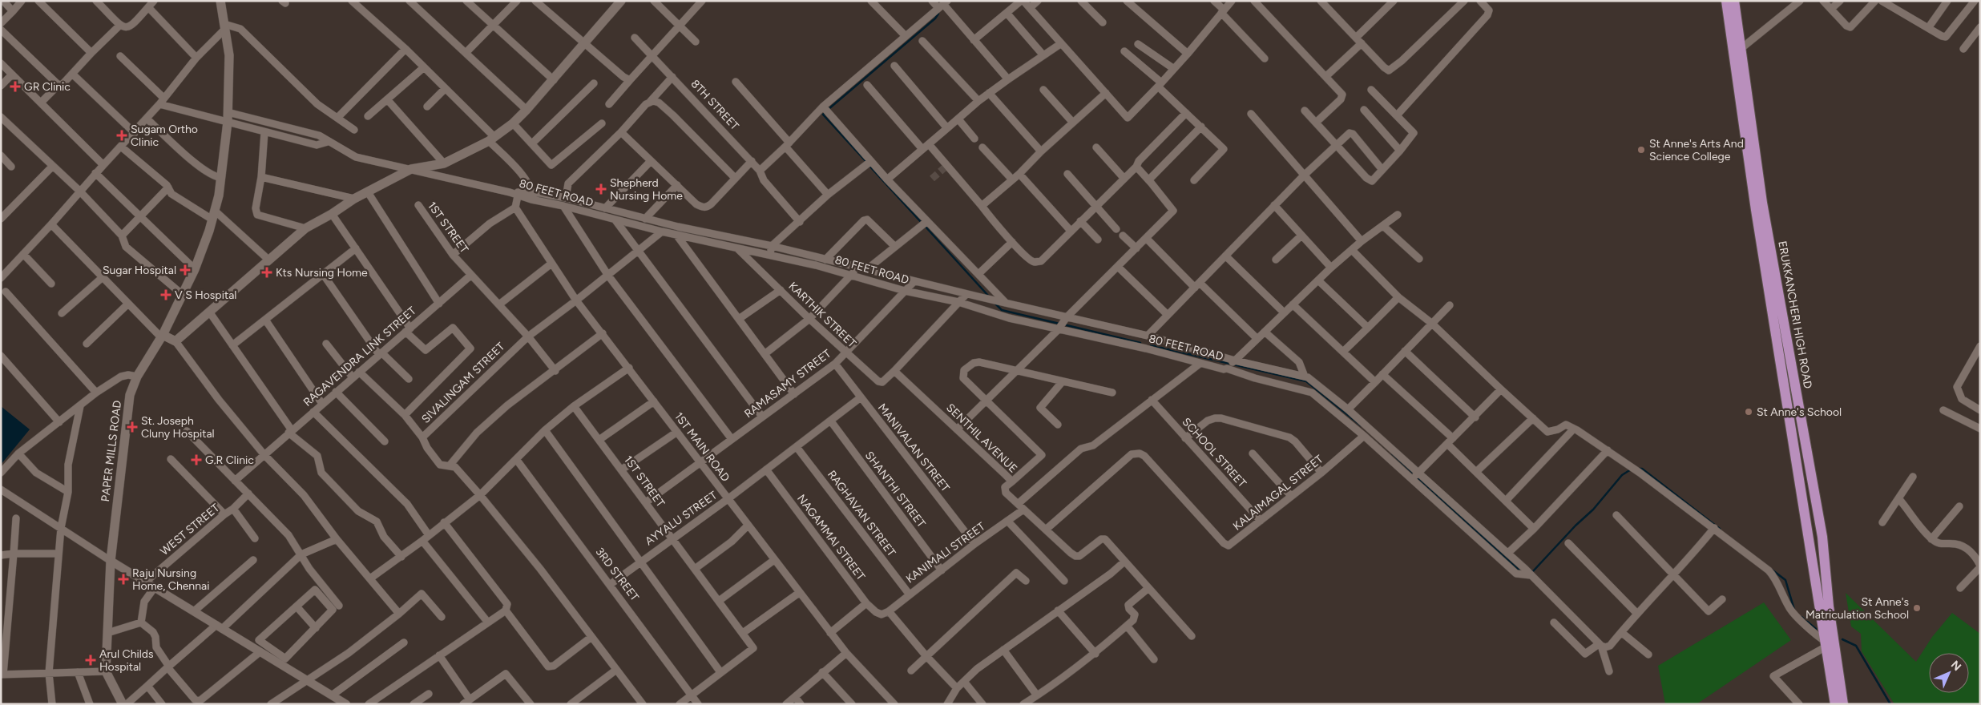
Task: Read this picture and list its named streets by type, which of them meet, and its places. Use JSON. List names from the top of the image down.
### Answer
{
  "streets": {
    "main road": ["ERUKKANCHERI HIGH ROAD", "PAPER MILLS ROAD"],
    "street": [
      "8TH STREET",
      "80 FEET ROAD",
      "1ST STREET",
      "KARTHIK STREET",
      "RAGAVENDRA LINK STREET",
      "SIVALINGAM STREET",
      "RAMASAMY STREET",
      "SENTHIL AVENUE",
      "1ST MAIN ROAD",
      "MANIVALAN STREET",
      "SCHOOL STREET",
      "SHANTHI STREET",
      "KALAIMAGAL STREET",
      "RAGHAVAN STREET",
      "AYYALU STREET",
      "WEST STREET",
      "NAGAMMAI STREET",
      "KANIMALI STREET",
      "3RD STREET"
    ]
  },
  "crossings": [
    ["80 FEET ROAD", "KARTHIK STREET"],
    ["80 FEET ROAD", "SIVALINGAM STREET"],
    ["80 FEET ROAD", "RAMASAMY STREET"],
    ["80 FEET ROAD", "PAPER MILLS ROAD"],
    ["80 FEET ROAD", "KALAIMAGAL STREET"],
    ["80 FEET ROAD", "KANIMALI STREET"],
    ["1ST STREET", "RAGAVENDRA LINK STREET"],
    ["1ST STREET", "SIVALINGAM STREET"],
    ["1ST STREET", "RAMASAMY STREET"],
    ["1ST STREET", "AYYALU STREET"],
    ["KARTHIK STREET", "RAMASAMY STREET"],
    ["KARTHIK STREET", "SENTHIL AVENUE"],
    ["SIVALINGAM STREET", "1ST MAIN ROAD"],
    ["RAMASAMY STREET", "1ST MAIN ROAD"],
    ["RAMASAMY STREET", "MANIVALAN STREET"],
    ["SENTHIL AVENUE", "KALAIMAGAL STREET"],
    ["SENTHIL AVENUE", "KANIMALI STREET"],
    ["1ST MAIN ROAD", "AYYALU STREET"],
    ["MANIVALAN STREET", "AYYALU STREET"],
    ["MANIVALAN STREET", "KANIMALI STREET"],
    ["SCHOOL STREET", "KALAIMAGAL STREET"],
    ["SCHOOL STREET", "KANIMALI STREET"],
    ["SHANTHI STREET", "AYYALU STREET"],
    ["SHANTHI STREET", "KANIMALI STREET"],
    ["RAGHAVAN STREET", "AYYALU STREET"],
    ["RAGHAVAN STREET", "KANIMALI STREET"],
    ["AYYALU STREET", "NAGAMMAI STREET"],
    ["AYYALU STREET", "3RD STREET"],
    ["NAGAMMAI STREET", "KANIMALI STREET"]
  ],
  "places": {
    "health": [
      "GR Clinic",
      "Sugam Ortho Clinic",
      "Shepherd Nursing Home",
      "Sugar Hospital",
      "Kts Nursing Home",
      "V S Hospital",
      "St. Joseph Cluny Hospital",
      "G.R Clinic",
      "Raju Nursing Home, Chennai",
      "Arul Childs Hospital"
    ],
    "other": ["St Anne's Arts And Science College", "St Anne's School", "St Anne's Matriculation School"]
  },
  "north": "top right"
}
